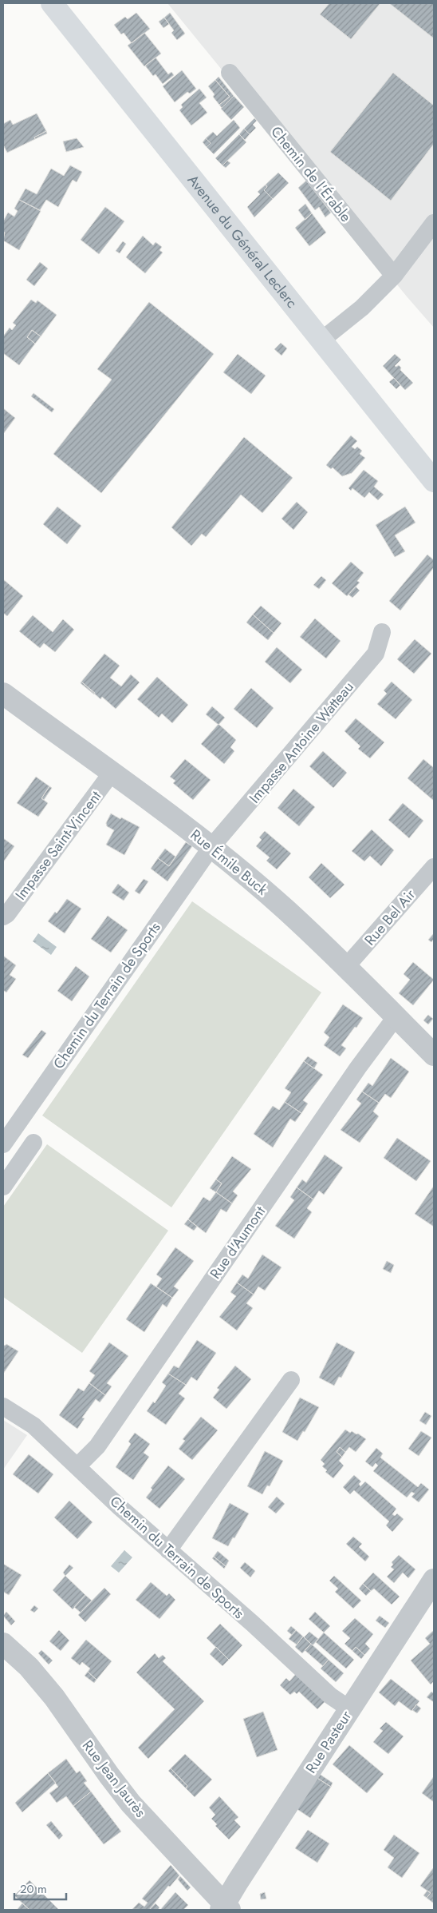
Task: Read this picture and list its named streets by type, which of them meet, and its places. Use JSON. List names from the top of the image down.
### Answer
{
  "streets": {
    "main road": ["Avenue du Général Leclerc"],
    "street": [
      "Chemin de l'Érable",
      "Impasse Antoine Watteau",
      "Impasse Saint-Vincent",
      "Rue Émile Buck",
      "Rue Bel Air",
      "Chemin du Terrain de Sports",
      "Rue d'Aumont",
      "Rue Pasteur",
      "Rue Jean Jaurès"
    ]
  },
  "crossings": [
    ["Impasse Antoine Watteau", "Rue Émile Buck"],
    ["Impasse Antoine Watteau", "Chemin du Terrain de Sports"],
    ["Impasse Saint-Vincent", "Rue Émile Buck"],
    ["Rue Émile Buck", "Rue Bel Air"],
    ["Rue Émile Buck", "Chemin du Terrain de Sports"],
    ["Rue Émile Buck", "Rue d'Aumont"],
    ["Chemin du Terrain de Sports", "Rue d'Aumont"],
    ["Chemin du Terrain de Sports", "Rue Pasteur"],
    ["Rue Pasteur", "Rue Jean Jaurès"]
  ],
  "scale_bar": "20 m"
}
